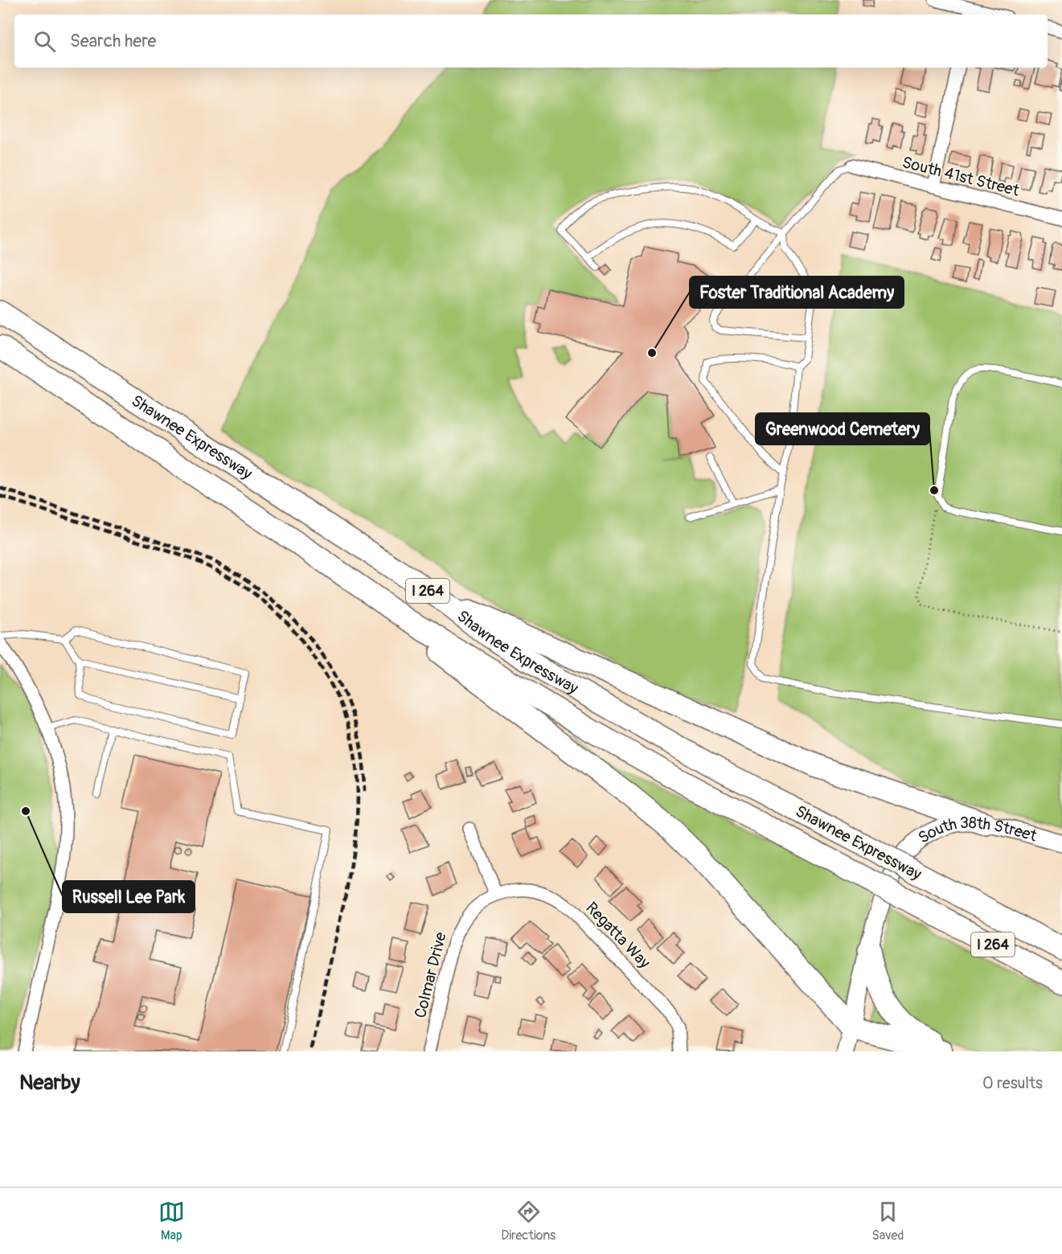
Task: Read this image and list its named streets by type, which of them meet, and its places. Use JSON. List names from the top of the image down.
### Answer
{
  "streets": {
    "highway": ["Shawnee Expressway", "I 264"],
    "main road": ["South 38th Street"],
    "street": ["South 41st Street", "Regatta Way", "Colmar Drive"]
  },
  "crossings": [
    ["Regatta Way", "Colmar Drive"]
  ],
  "places": ["Foster Traditional Academy", "Greenwood Cemetery", "Russell Lee Park"],
  "page": {
    "search": "Search here",
    "heading": ["Nearby", "0 results"],
    "nav": ["Map", "Directions", "Saved"]
  }
}
